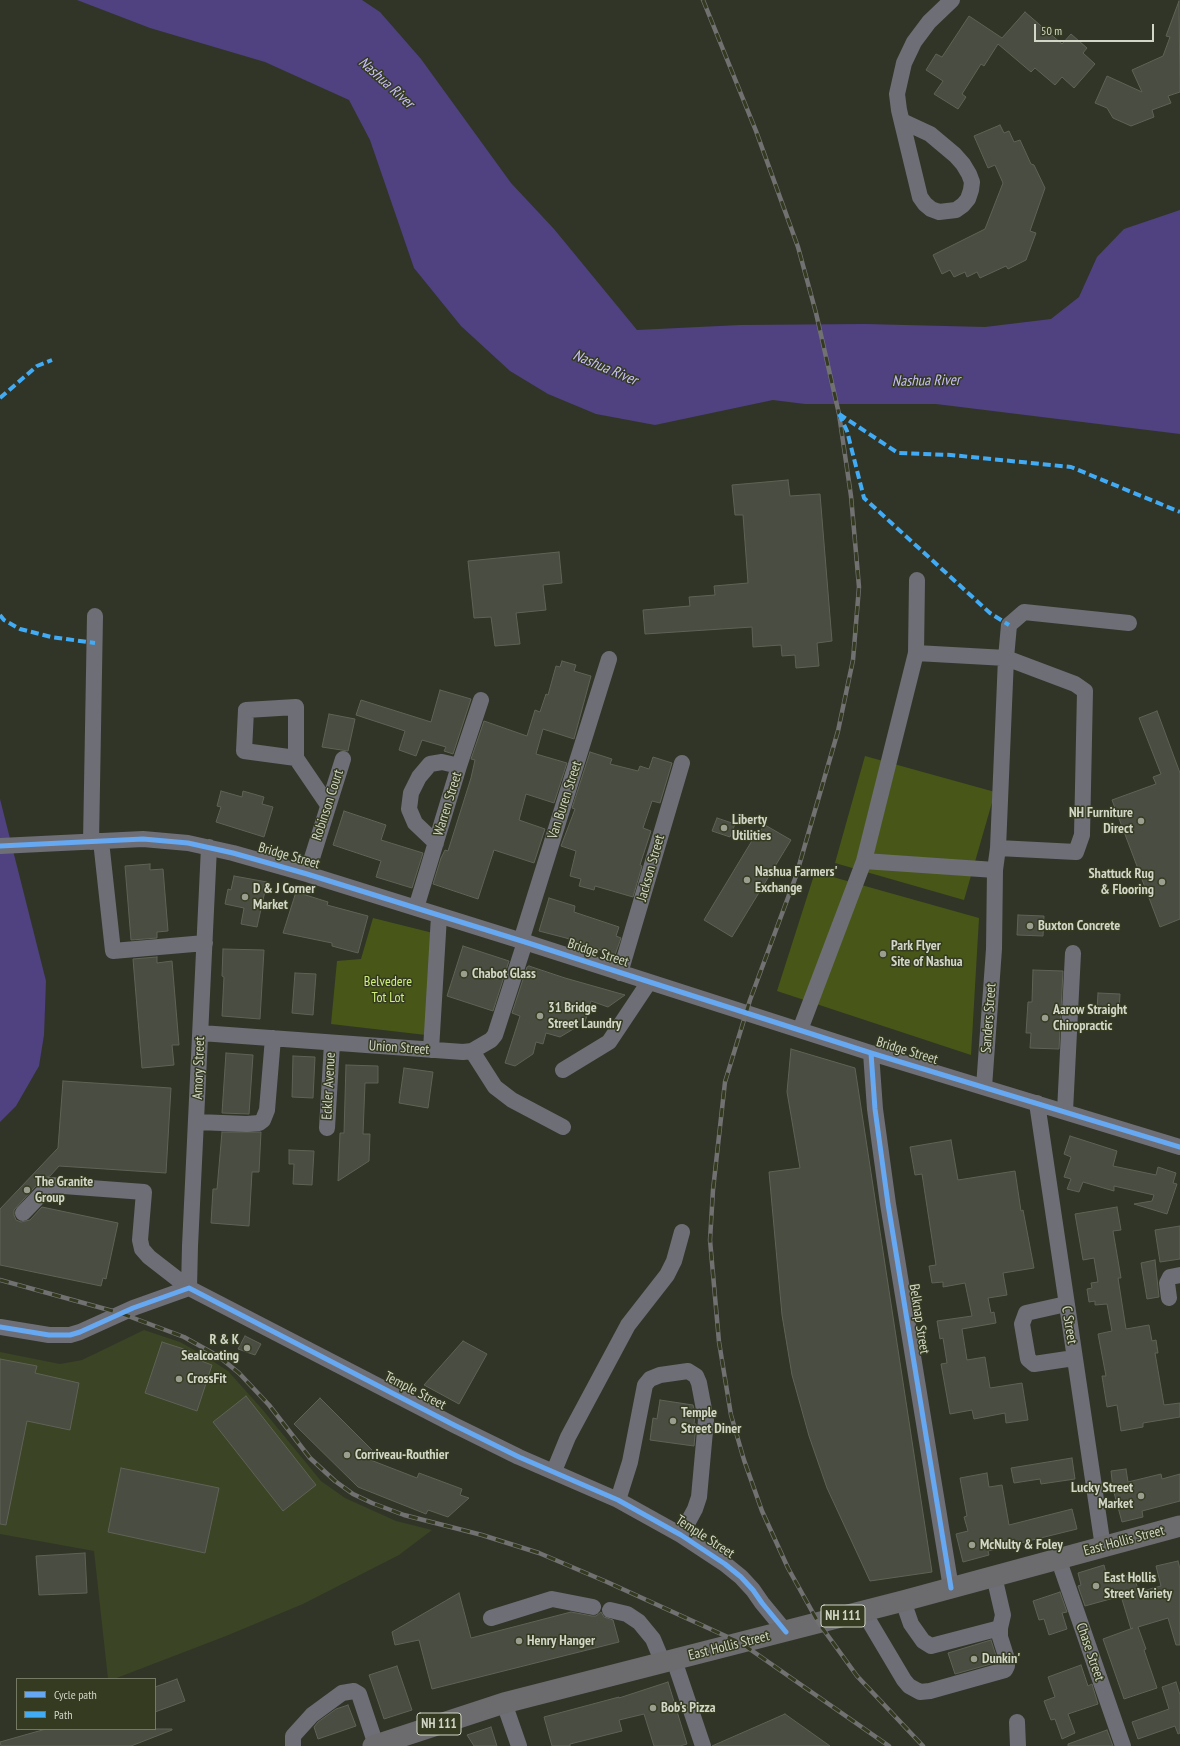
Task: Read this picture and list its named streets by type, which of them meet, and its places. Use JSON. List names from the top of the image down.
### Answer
{
  "streets": {
    "main road": ["East Hollis Street", "NH 111"],
    "street": [
      "Van Buren Street",
      "Warren Street",
      "Robinson Court",
      "Bridge Street",
      "Jackson Street",
      "Sanders Street",
      "Union Street",
      "Amory Street",
      "Eckler Avenue",
      "Belknap Street",
      "C Street",
      "Temple Street",
      "Chase Street"
    ]
  },
  "crossings": [
    ["Van Buren Street", "Bridge Street"],
    ["Van Buren Street", "Union Street"],
    ["Warren Street", "Bridge Street"],
    ["Robinson Court", "Bridge Street"],
    ["Bridge Street", "Jackson Street"],
    ["Bridge Street", "Sanders Street"],
    ["Bridge Street", "Union Street"],
    ["Bridge Street", "Amory Street"],
    ["Bridge Street", "Belknap Street"],
    ["Bridge Street", "C Street"],
    ["Union Street", "Amory Street"],
    ["Union Street", "Eckler Avenue"],
    ["Amory Street", "Temple Street"],
    ["Belknap Street", "East Hollis Street"],
    ["C Street", "East Hollis Street"],
    ["Temple Street", "East Hollis Street"],
    ["East Hollis Street", "Chase Street"]
  ],
  "water": ["Nashua River"],
  "parks": ["Belvedere Tot Lot"],
  "places": [
    "NH Furniture Direct",
    "Liberty Utilities",
    "Nashua Farmers' Exchange",
    "Shattuck Rug & Flooring",
    "D & J Corner Market",
    "Buxton Concrete",
    "Park Flyer Site of Nashua",
    "Chabot Glass",
    "31 Bridge Street Laundry",
    "Aarow Straight Chiropractic",
    "The Granite Group",
    "R & K Sealcoating",
    "CrossFit",
    "Temple Street Diner",
    "Corriveau-Routhier",
    "Lucky Street Market",
    "McNulty & Foley",
    "East Hollis Street Variety",
    "Henry Hanger",
    "Dunkin'",
    "Bob's Pizza"
  ],
  "legend": ["Cycle path", "Path"],
  "scale_bar": "50 m"
}
